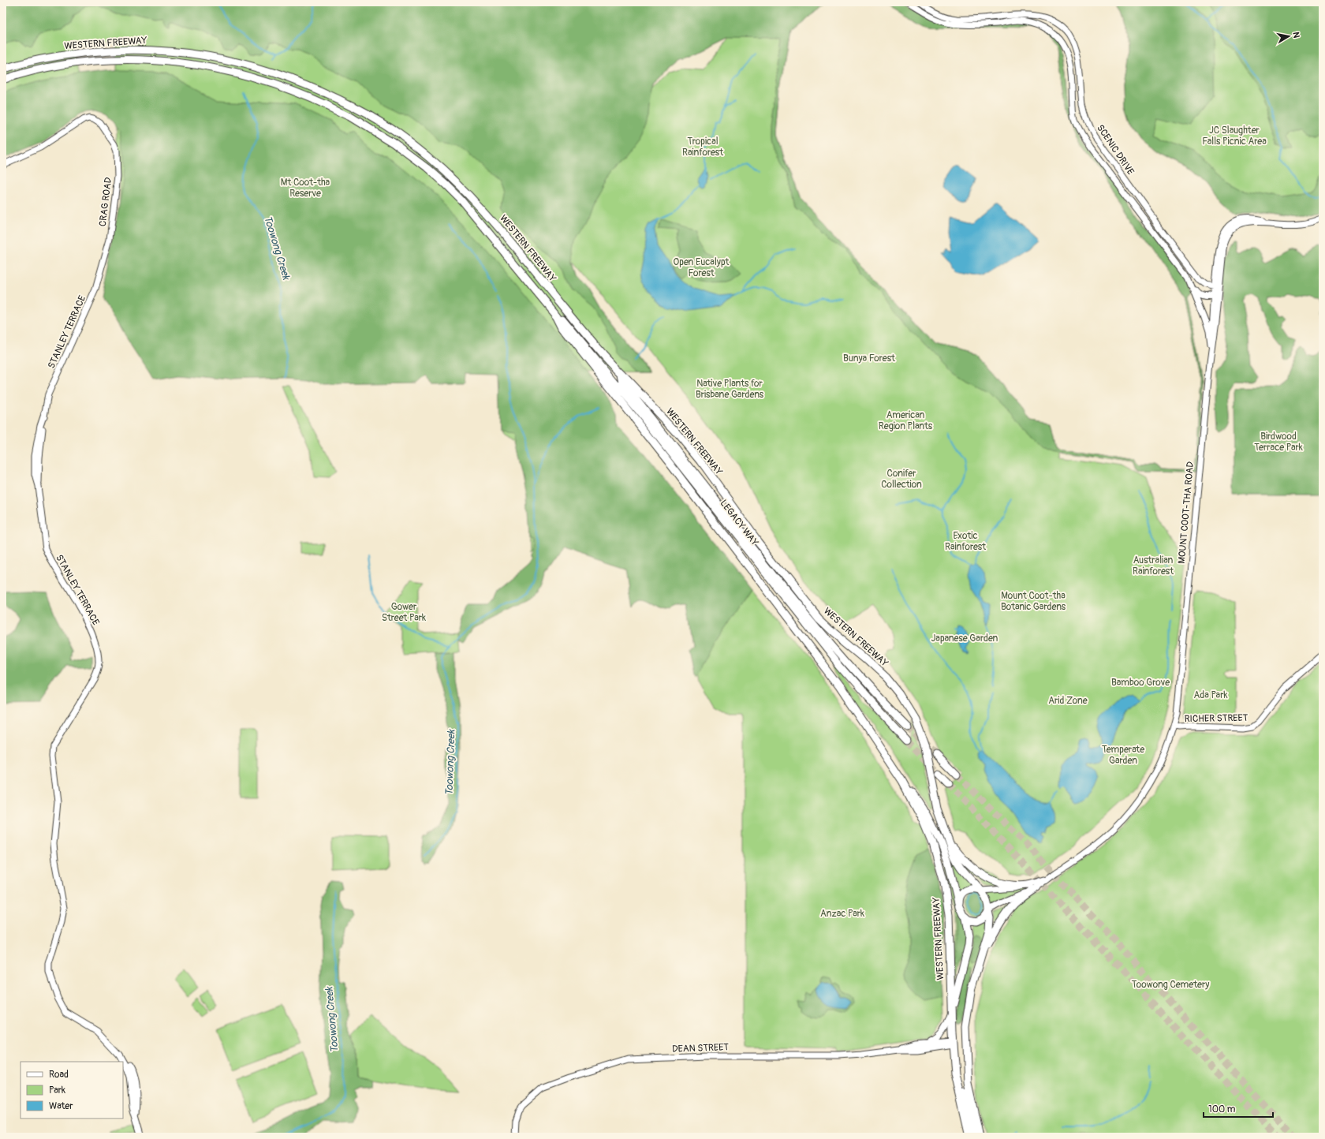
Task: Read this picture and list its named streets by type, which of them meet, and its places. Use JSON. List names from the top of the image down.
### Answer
{
  "streets": {
    "highway": ["WESTERN FREEWAY", "LEGACY WAY"],
    "main road": [
      "SCENIC DRIVE",
      "CRAG ROAD",
      "STANLEY TERRACE",
      "MOUNT COOT-THA ROAD",
      "RICHER STREET",
      "DEAN STREET"
    ]
  },
  "crossings": [
    ["WESTERN FREEWAY", "MOUNT COOT-THA ROAD"],
    ["WESTERN FREEWAY", "LEGACY WAY"],
    ["SCENIC DRIVE", "MOUNT COOT-THA ROAD"],
    ["CRAG ROAD", "STANLEY TERRACE"],
    ["MOUNT COOT-THA ROAD", "RICHER STREET"]
  ],
  "water": ["Toowong Creek"],
  "parks": [
    "JC Slaughter Falls Picnic Area",
    "Tropical Rainforest",
    "Mt Coot-tha Reserve",
    "Open Eucalypt Forest",
    "Bunya Forest",
    "Native Plants for Brisbane Gardens",
    "American Region Plants",
    "Birdwood Terrace Park",
    "Conifer Collection",
    "Exotic Rainforest",
    "Australian Rainforest",
    "Mount Coot-tha Botanic Gardens",
    "Gower Street Park",
    "Japanese Garden",
    "Bamboo Grove",
    "Ada Park",
    "Arid Zone",
    "Temperate Garden",
    "Anzac Park",
    "Toowong Cemetery"
  ],
  "legend": ["Road", "Park", "Water"],
  "scale_bar": "100 m",
  "north": "right"
}
